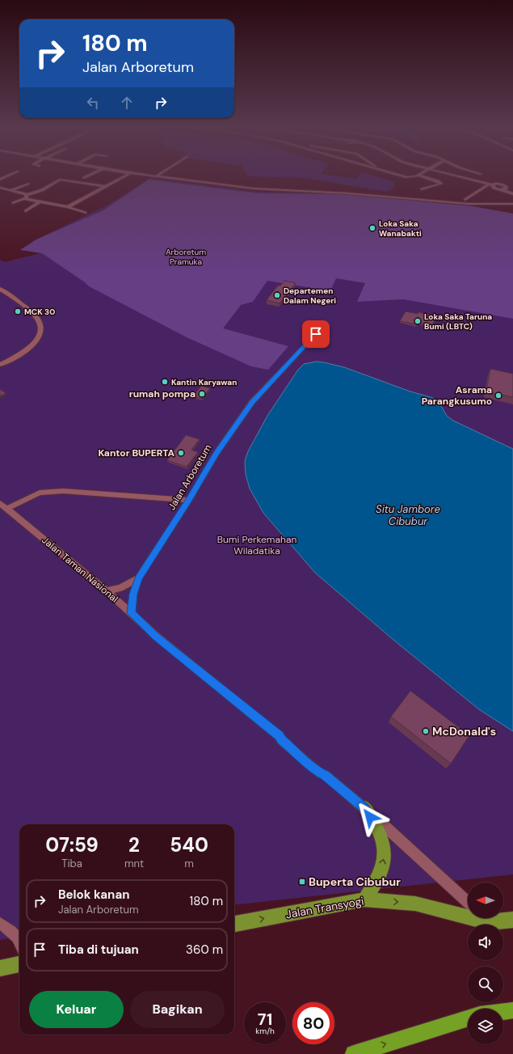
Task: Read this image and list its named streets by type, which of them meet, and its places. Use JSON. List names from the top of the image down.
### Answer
{
  "streets": {
    "highway": ["Jalan Transyogi"],
    "street": ["Jalan Arboretum", "Jalan Taman Nasional"]
  },
  "crossings": [
    ["Jalan Arboretum", "Jalan Taman Nasional"]
  ],
  "one_way": ["Jalan Transyogi"],
  "water": ["Situ Jambore Cibubur"],
  "parks": ["Arboretum Pramuka", "Bumi Perkemahan Wiladatika"],
  "places": {
    "other": [
      "Loka Saka Wanabakti",
      "Departemen Dalam Negeri",
      "MCK 30",
      "Loka Saka Taruna Bumi (LBTC)",
      "Kantin Karyawan",
      "rumah pompa",
      "Asrama Parangkusumo",
      "Kantor BUPERTA",
      "McDonald's"
    ],
    "transit": ["Buperta Cibubur"]
  },
  "north": "left",
  "page": {
    "turn": ["180 m", "Jalan Arboretum"],
    "eta": [
      "07:59",
      "Tiba",
      "2",
      "mnt",
      "540",
      "m"
    ],
    "list": [
      {
        "name": "Belok kanan",
        "note": "Jalan Arboretum",
        "value": "180 m"
      },
      {
        "name": "Tiba di tujuan",
        "value": "360 m"
      }
    ],
    "buttons": ["Keluar", "Bagikan"],
    "speed": "71 km/h",
    "limit": "80"
  }
}
